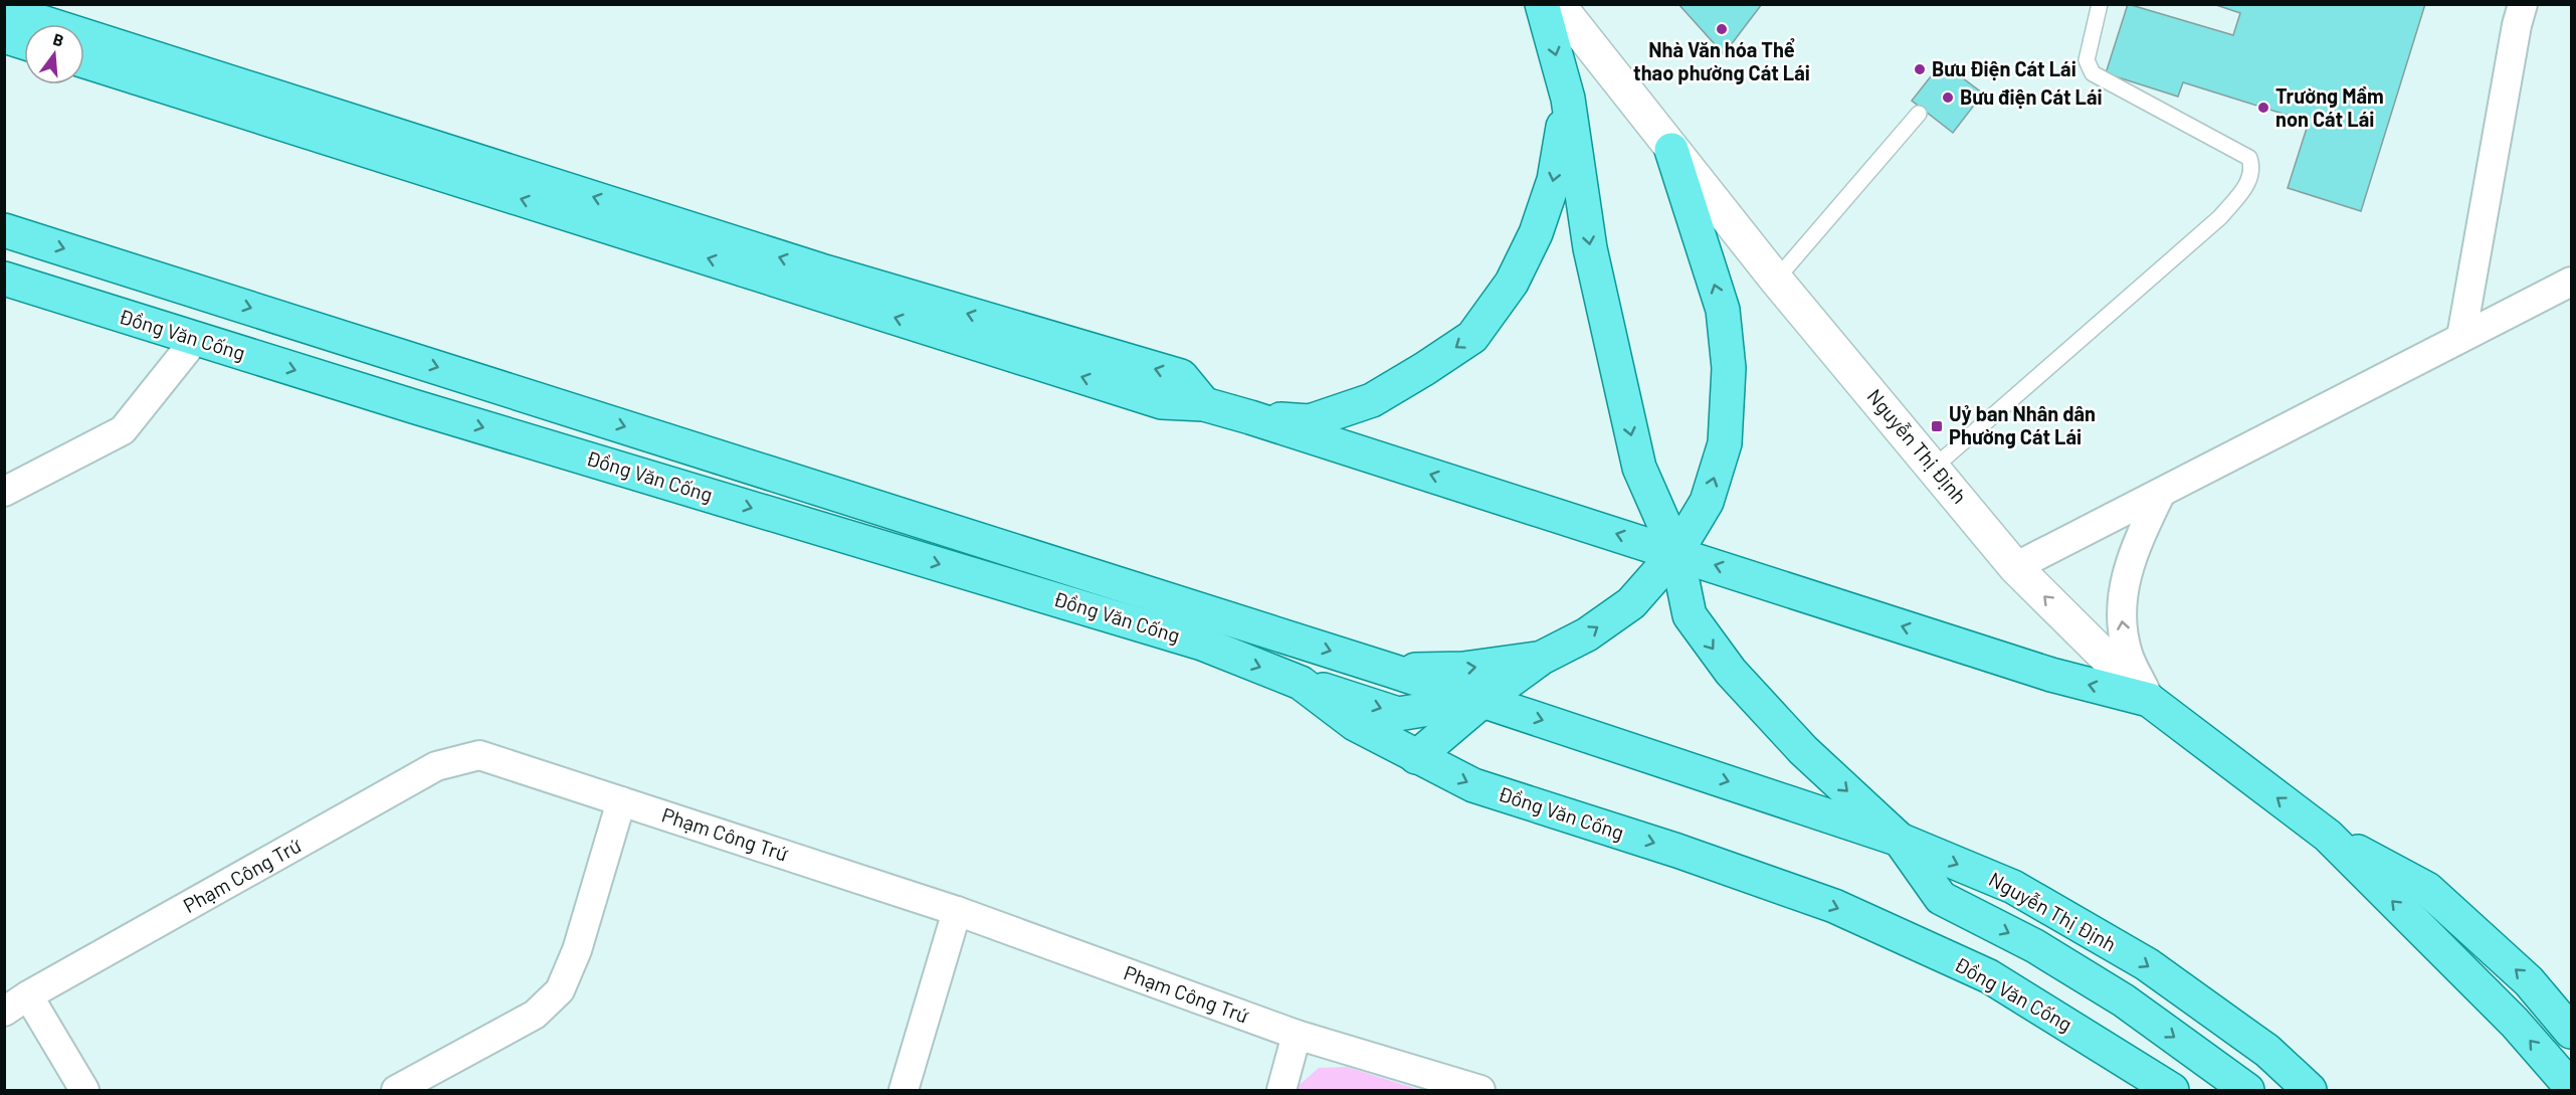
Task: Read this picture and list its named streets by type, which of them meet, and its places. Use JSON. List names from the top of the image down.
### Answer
{
  "streets": {
    "main road": ["Đồng Văn Cống", "Nguyễn Thị Định"],
    "street": ["Phạm Công Trứ"]
  },
  "crossings": [
    ["Đồng Văn Cống", "Nguyễn Thị Định"]
  ],
  "places": {
    "other": [
      "Nhà Văn hóa Thể thao phường Cát Lái",
      "Bưu Điện Cát Lái",
      "Bưu điện Cát Lái",
      "Trường Mầm non Cát Lái"
    ],
    "transit": ["Uỷ ban Nhân dân Phường Cát Lái"]
  },
  "north": "top"
}
